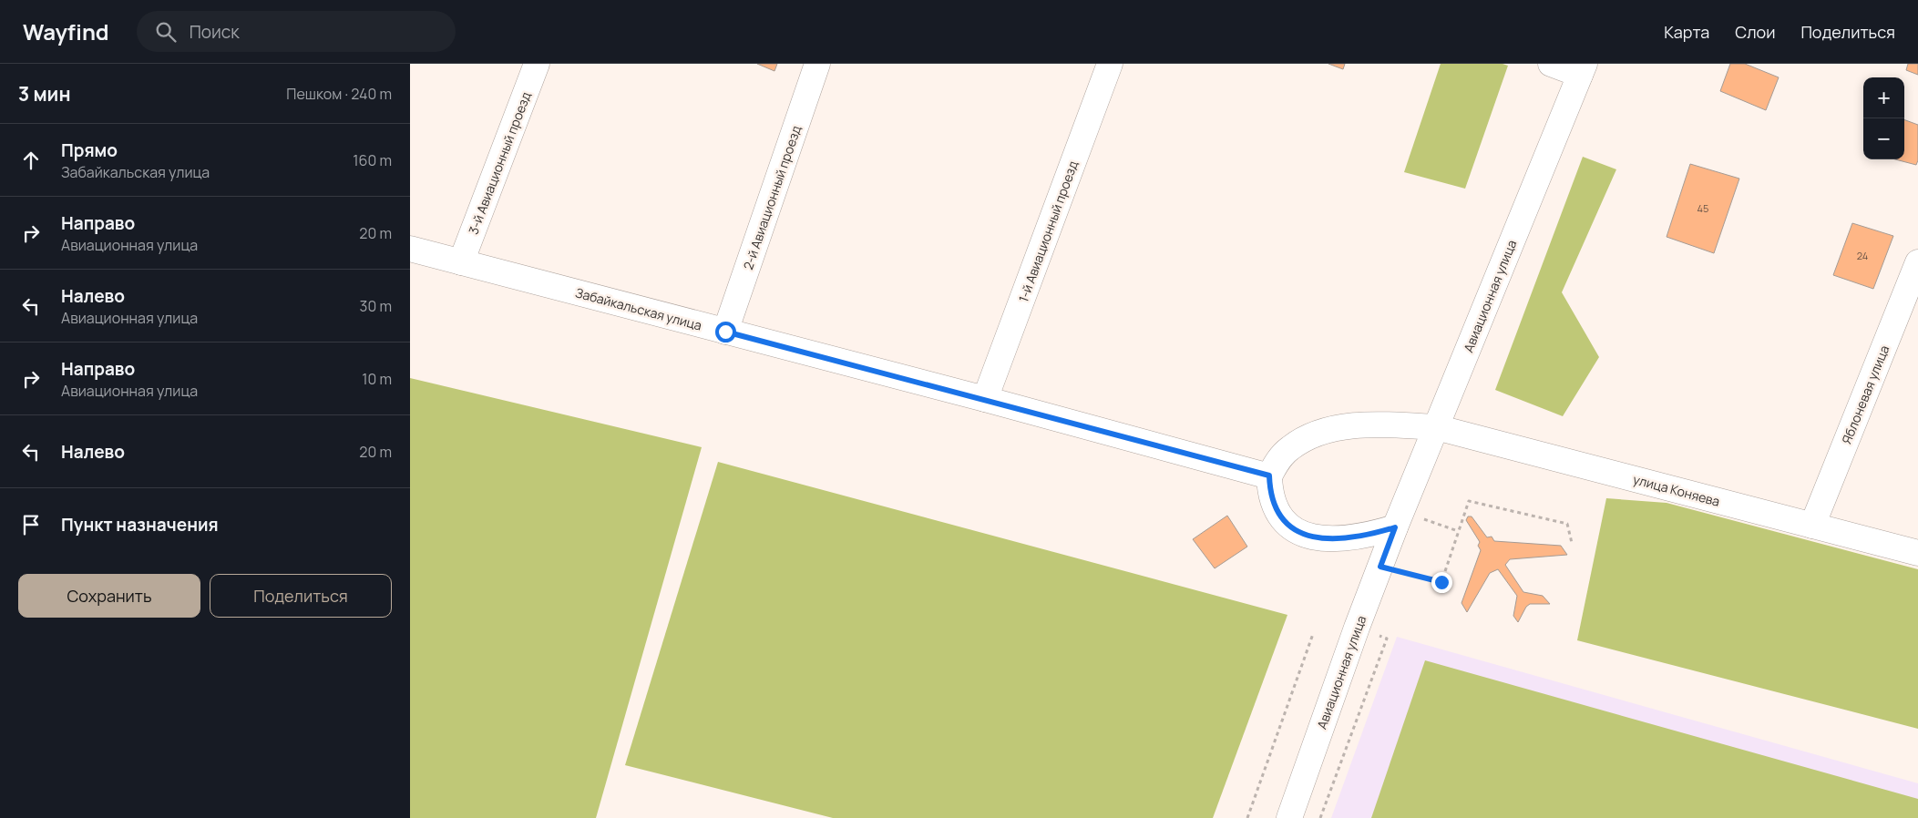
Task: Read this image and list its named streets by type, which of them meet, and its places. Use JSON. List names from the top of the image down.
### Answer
{
  "streets": {
    "street": [
      "3-й Авиационный проезд",
      "2-й Авиационный проезд",
      "1-й Авиационный проезд",
      "Авиационная улица",
      "Забайкальская улица",
      "Яблоневая улица",
      "улица Коняева"
    ]
  },
  "crossings": [
    ["3-й Авиационный проезд", "Забайкальская улица"],
    ["2-й Авиационный проезд", "Забайкальская улица"],
    ["1-й Авиационный проезд", "Забайкальская улица"],
    ["Авиационная улица", "улица Коняева"],
    ["Яблоневая улица", "улица Коняева"]
  ],
  "house_numbers": ["45", "24"],
  "page": {
    "header": "Wayfind",
    "search": "Поиск",
    "nav": ["Карта", "Слои", "Поделиться"],
    "heading": ["3 мин", "Пешком · 240 m"],
    "map_buttons": ["+", "−"],
    "list": [
      ["Прямо", "Забайкальская улица", "160 m"],
      ["Направо", "Авиационная улица", "20 m"],
      ["Налево", "Авиационная улица", "30 m"],
      ["Направо", "Авиационная улица", "10 m"],
      ["Налево", "20 m"],
      "Пункт назначения"
    ],
    "buttons": ["Сохранить", "Поделиться"]
  }
}
